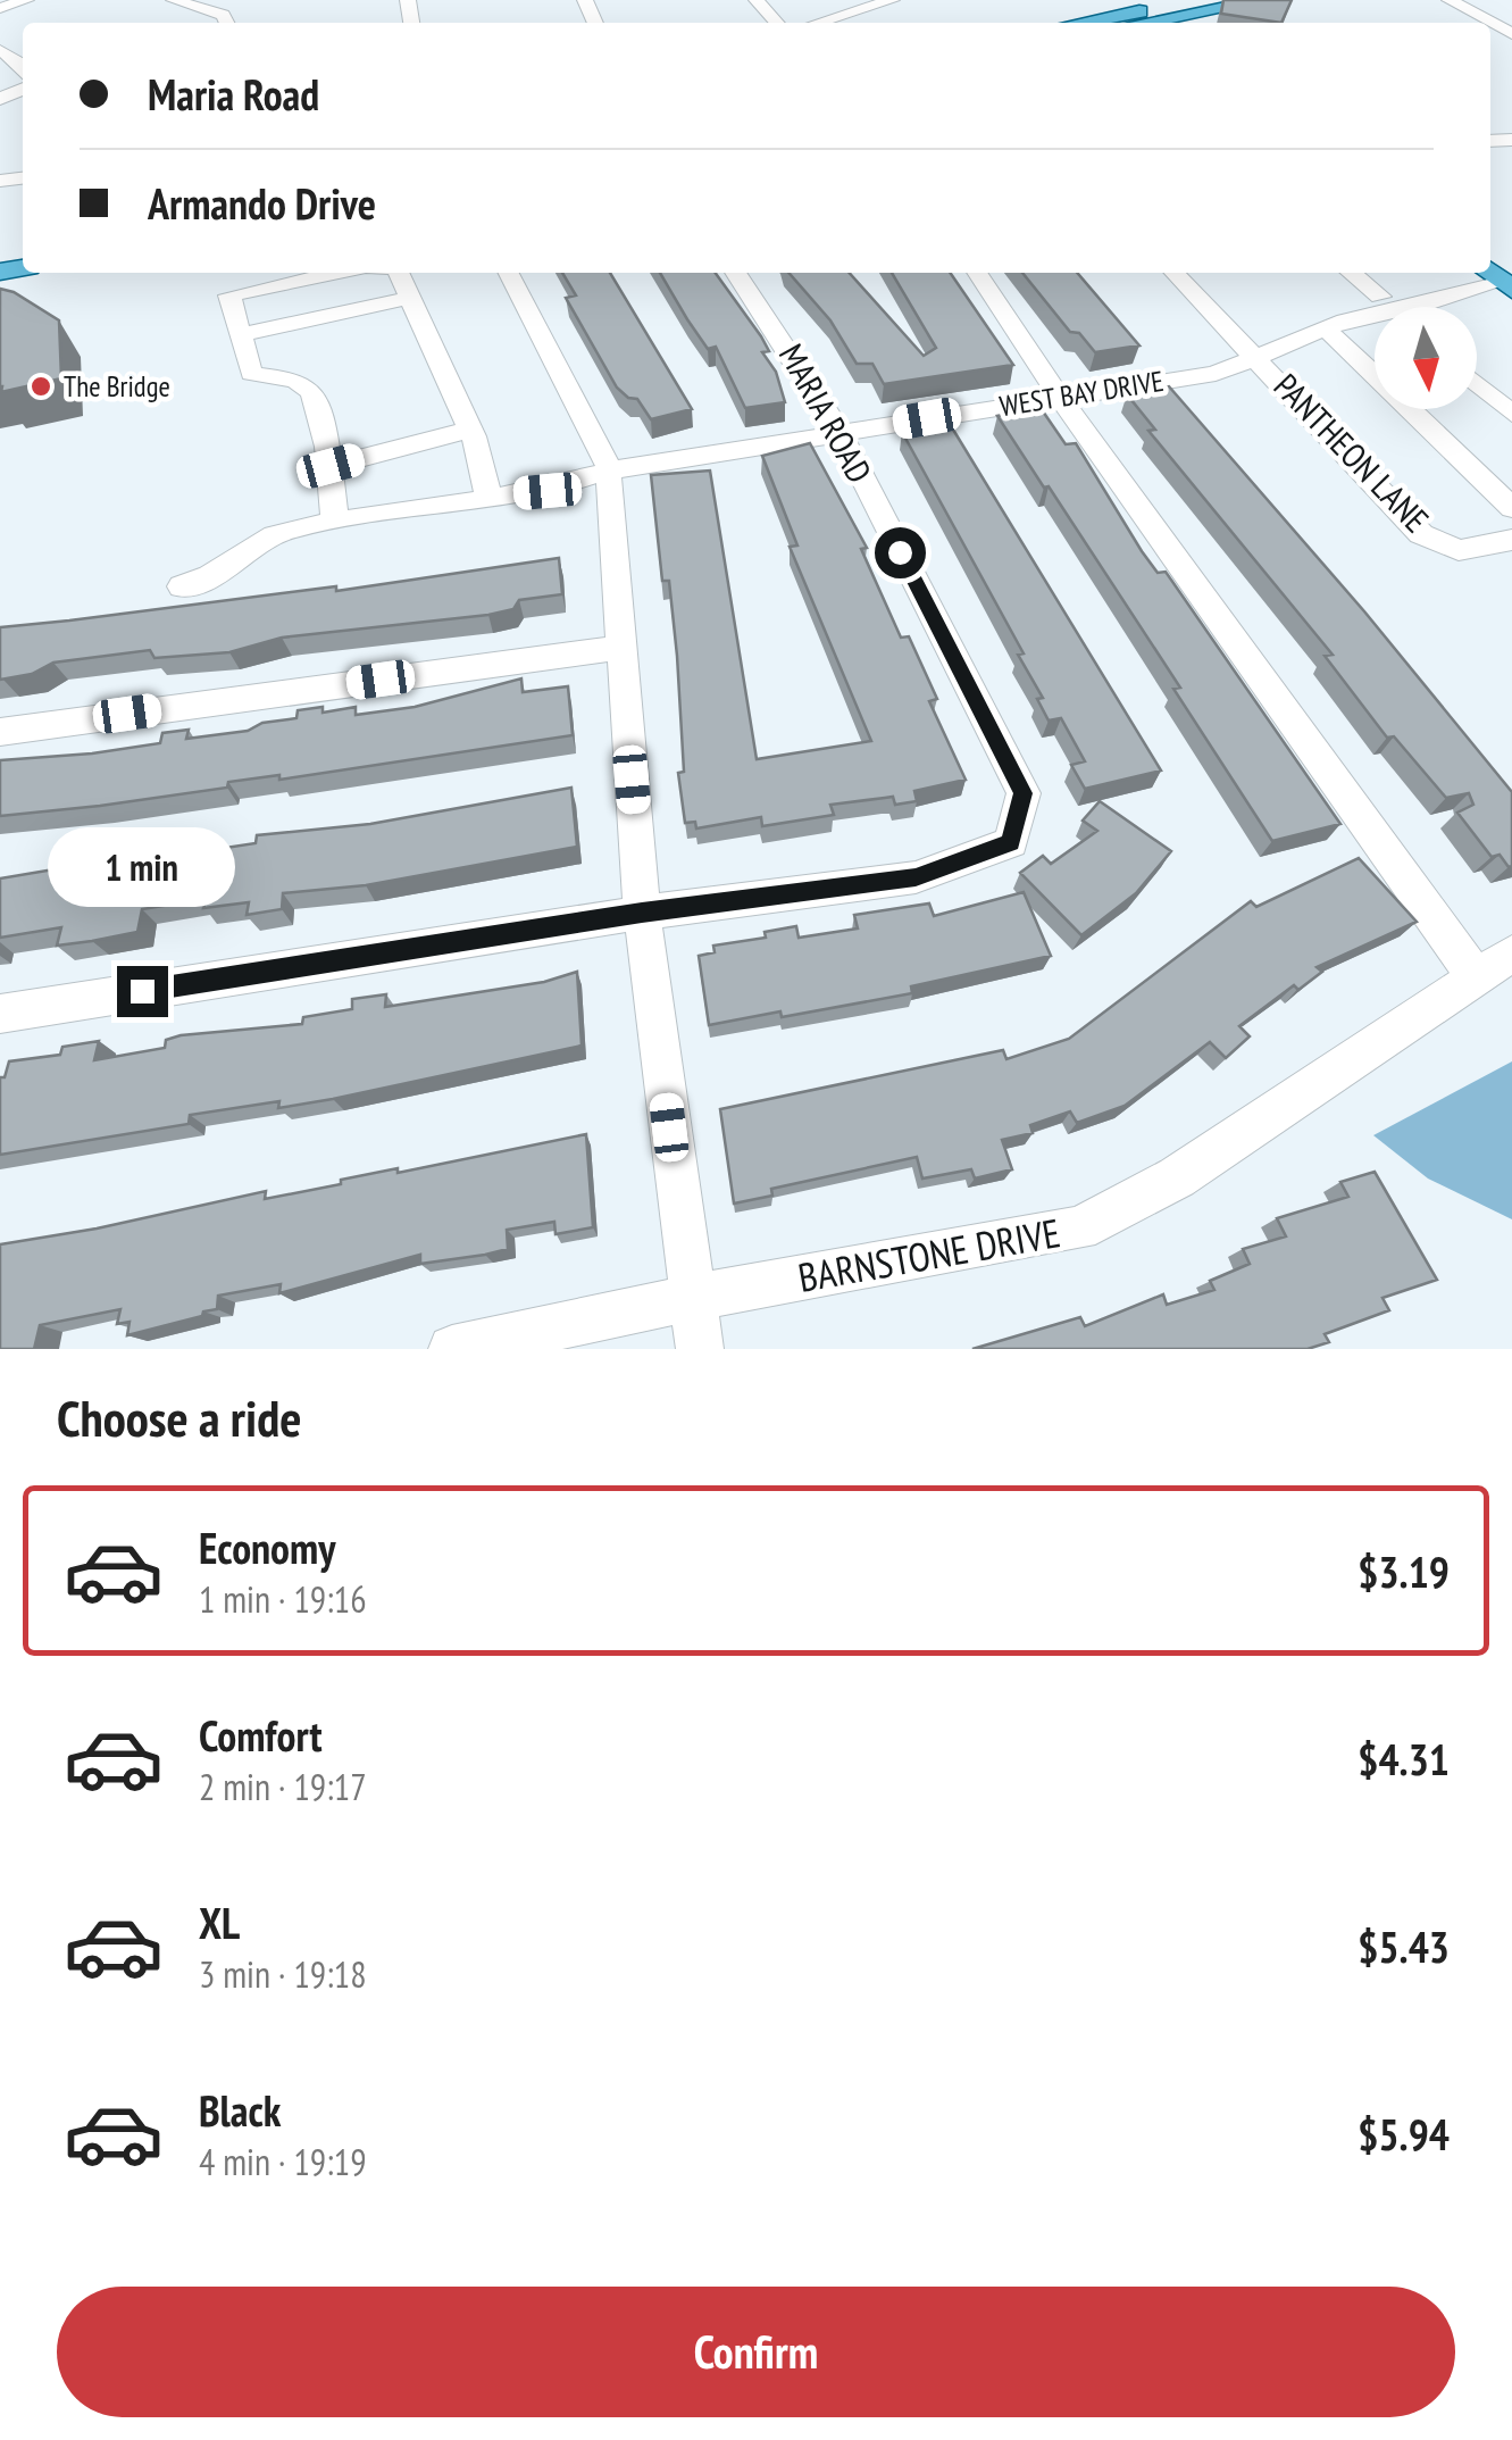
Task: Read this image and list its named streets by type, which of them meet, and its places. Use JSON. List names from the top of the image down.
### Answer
{
  "streets": {
    "street": [
      "WEST BAY DRIVE",
      "MARIA ROAD",
      "PANTHEON LANE",
      "BARNSTONE DRIVE"
    ]
  },
  "crossings": [
    ["WEST BAY DRIVE", "MARIA ROAD"],
    ["WEST BAY DRIVE", "PANTHEON LANE"]
  ],
  "places": ["The Bridge"],
  "north": "bottom",
  "page": {
    "banner": ["Maria Road", "Armando Drive"],
    "bubble": "1 min",
    "heading": "Choose a ride",
    "list": [
      {
        "name": "Economy",
        "note": "1 min · 19:16",
        "value": "$3.19"
      },
      {
        "name": "Comfort",
        "note": "2 min · 19:17",
        "value": "$4.31"
      },
      {
        "name": "XL",
        "note": "3 min · 19:18",
        "value": "$5.43"
      },
      {
        "name": "Black",
        "note": "4 min · 19:19",
        "value": "$5.94"
      }
    ],
    "buttons": "Confirm"
  }
}
